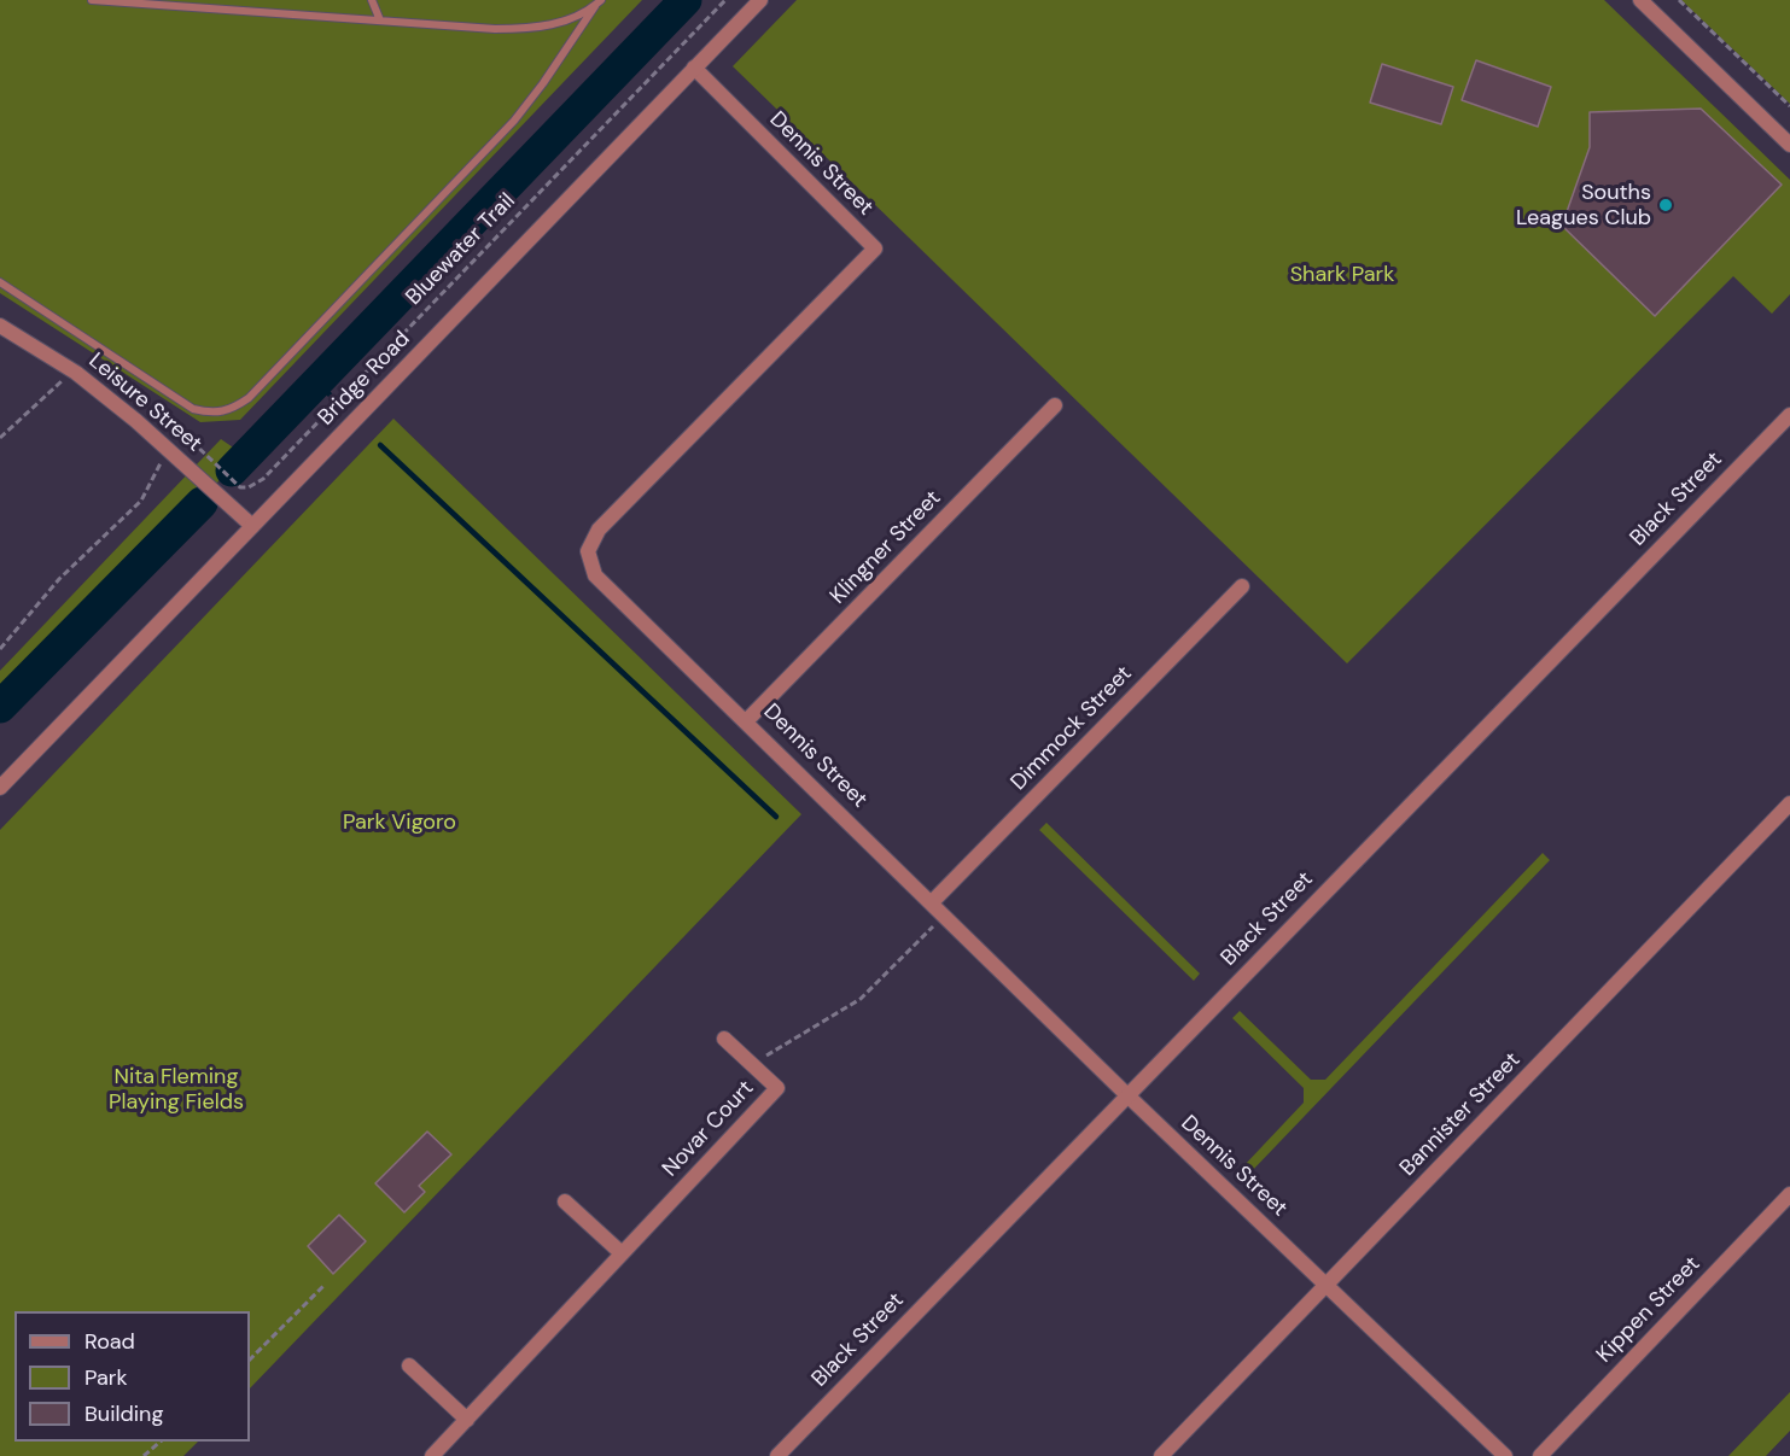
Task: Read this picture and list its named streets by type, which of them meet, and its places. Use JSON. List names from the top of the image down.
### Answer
{
  "streets": {
    "street": [
      "Dennis Street",
      "Bridge Road",
      "Leisure Street",
      "Black Street",
      "Klingner Street",
      "Dimmock Street",
      "Bannister Street",
      "Novar Court",
      "Kippen Street"
    ],
    "path": ["Bluewater Trail"]
  },
  "crossings": [
    ["Dennis Street", "Bridge Road"],
    ["Dennis Street", "Black Street"],
    ["Dennis Street", "Klingner Street"],
    ["Dennis Street", "Dimmock Street"],
    ["Dennis Street", "Bannister Street"],
    ["Bridge Road", "Leisure Street"]
  ],
  "parks": ["Shark Park", "Park Vigoro", "Nita Fleming Playing Fields"],
  "places": ["Souths Leagues Club"],
  "legend": ["Road", "Park", "Building"]
}
